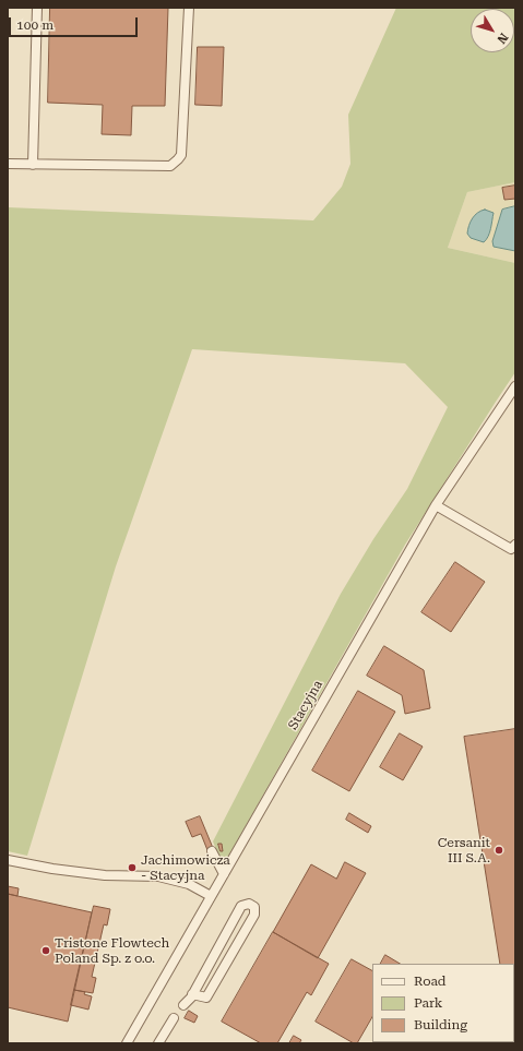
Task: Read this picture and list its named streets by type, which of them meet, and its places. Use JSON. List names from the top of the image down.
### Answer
{
  "streets": {
    "street": ["Stacyjna"]
  },
  "places": ["Cersanit III S.A.", "Jachimowicza - Stacyjna", "Tristone Flowtech Poland Sp. z o.o."],
  "legend": ["Road", "Park", "Building"],
  "scale_bar": "100 m",
  "north": "bottom right"
}
